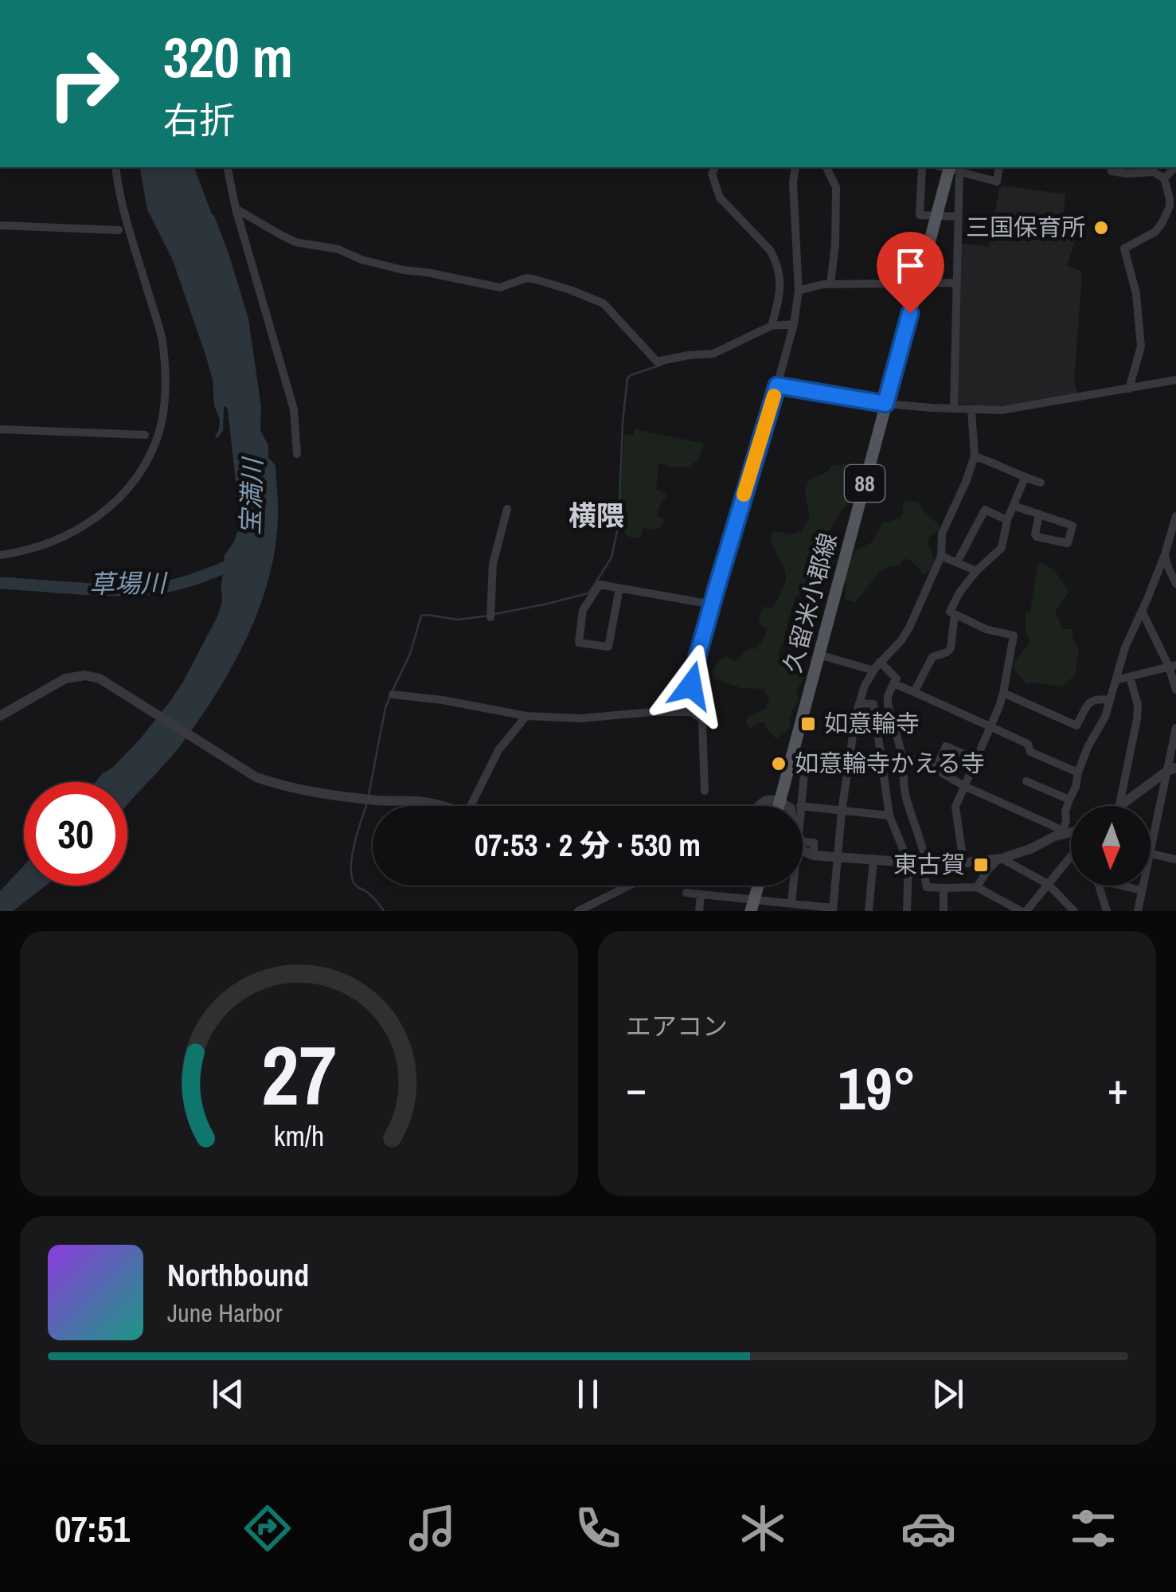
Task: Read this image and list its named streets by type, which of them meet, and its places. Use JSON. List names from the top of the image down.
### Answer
{
  "streets": {
    "main road": ["88", "久留米小郡線"]
  },
  "districts": ["横隈"],
  "water": ["宝満川", "草場川"],
  "places": {
    "other": ["三国保育所", "如意輪寺かえる寺"],
    "transit": ["如意輪寺", "東古賀"]
  },
  "north": "bottom",
  "page": {
    "turn": ["320 m", "右折"],
    "limit": "30",
    "trip": "07:53 · 2 分 · 530 m",
    "tile": "エアコン",
    "heat": ["−", "19°", "+"],
    "song": ["Northbound", "June Harbor"],
    "tabs": "07:51",
    "gauge": ["27", "km/h"]
  }
}
